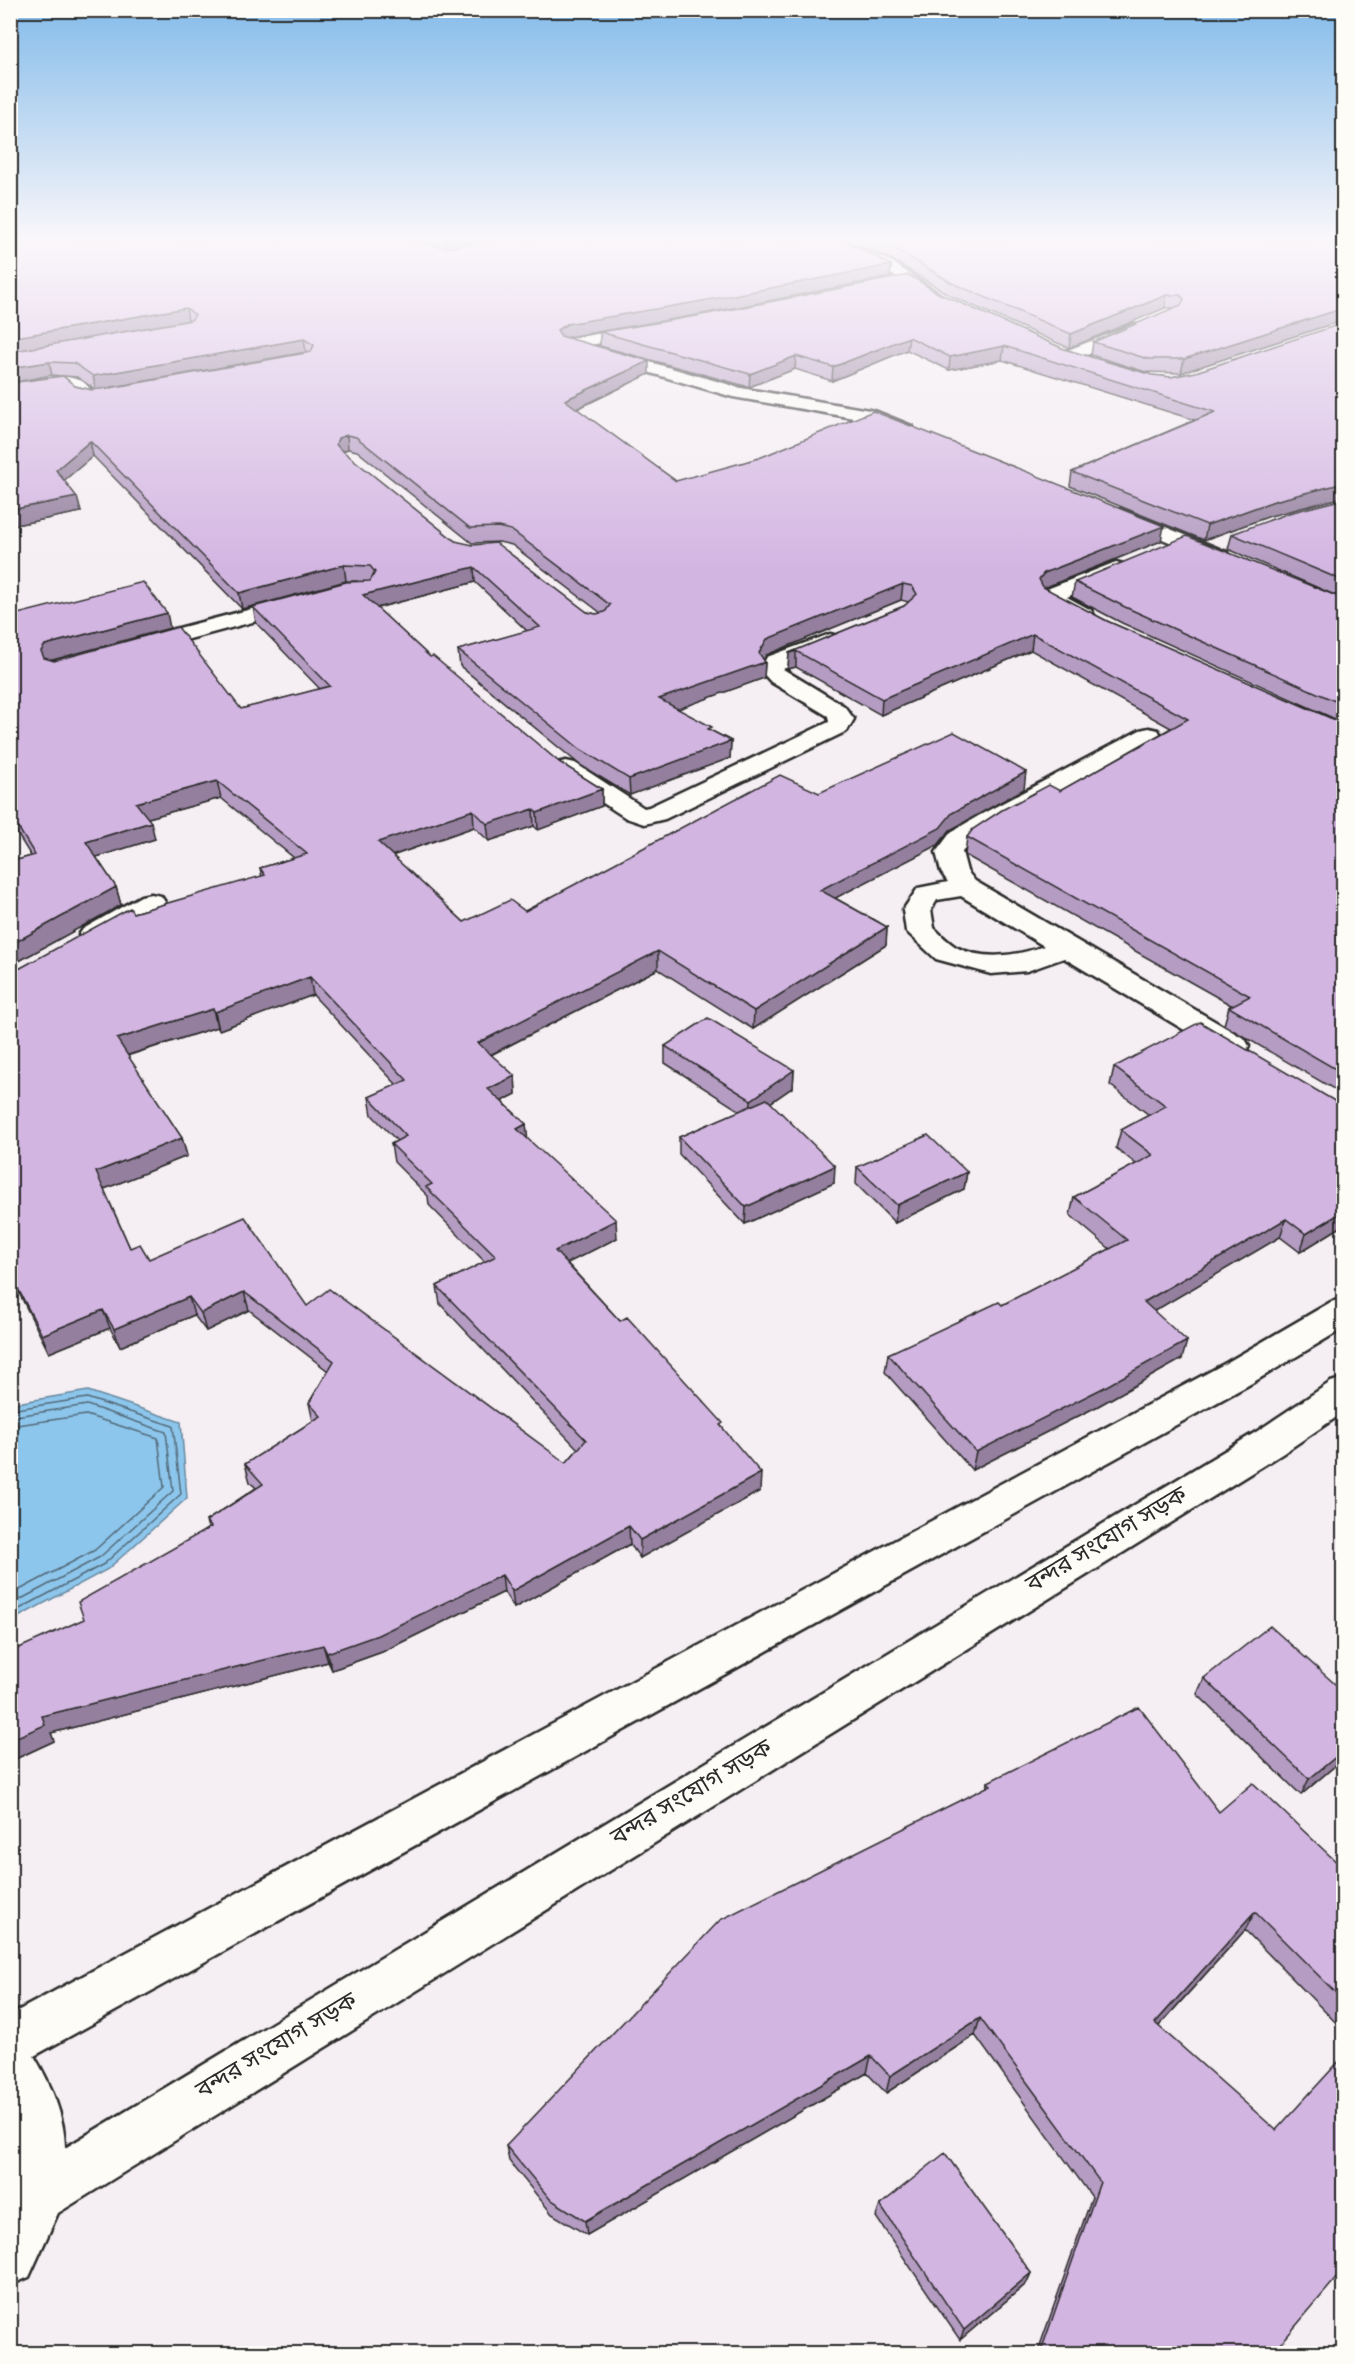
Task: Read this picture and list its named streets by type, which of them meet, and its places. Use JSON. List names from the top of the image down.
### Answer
{
  "streets": {
    "main road": ["বন্দর সংযোগ সড়ক"]
  }
}
